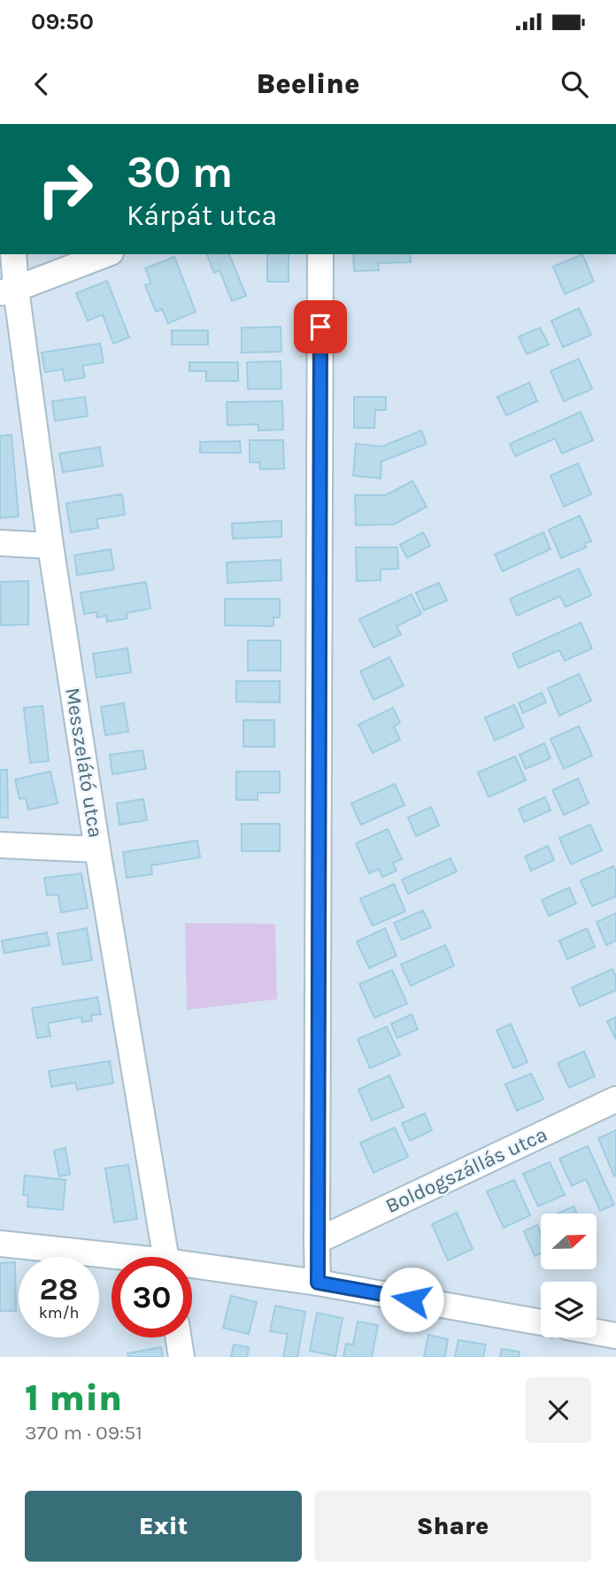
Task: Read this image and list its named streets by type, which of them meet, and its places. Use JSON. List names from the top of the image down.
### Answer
{
  "streets": {
    "street": ["Messzelátó utca", "Boldogszállás utca"]
  },
  "north": "right",
  "page": {
    "status": "09:50",
    "header": "Beeline",
    "turn": ["30 m", "Kárpát utca"],
    "speed": "28 km/h",
    "limit": "30",
    "heading": ["1 min", "370 m · 09:51"],
    "buttons": ["Exit", "Share"]
  }
}
